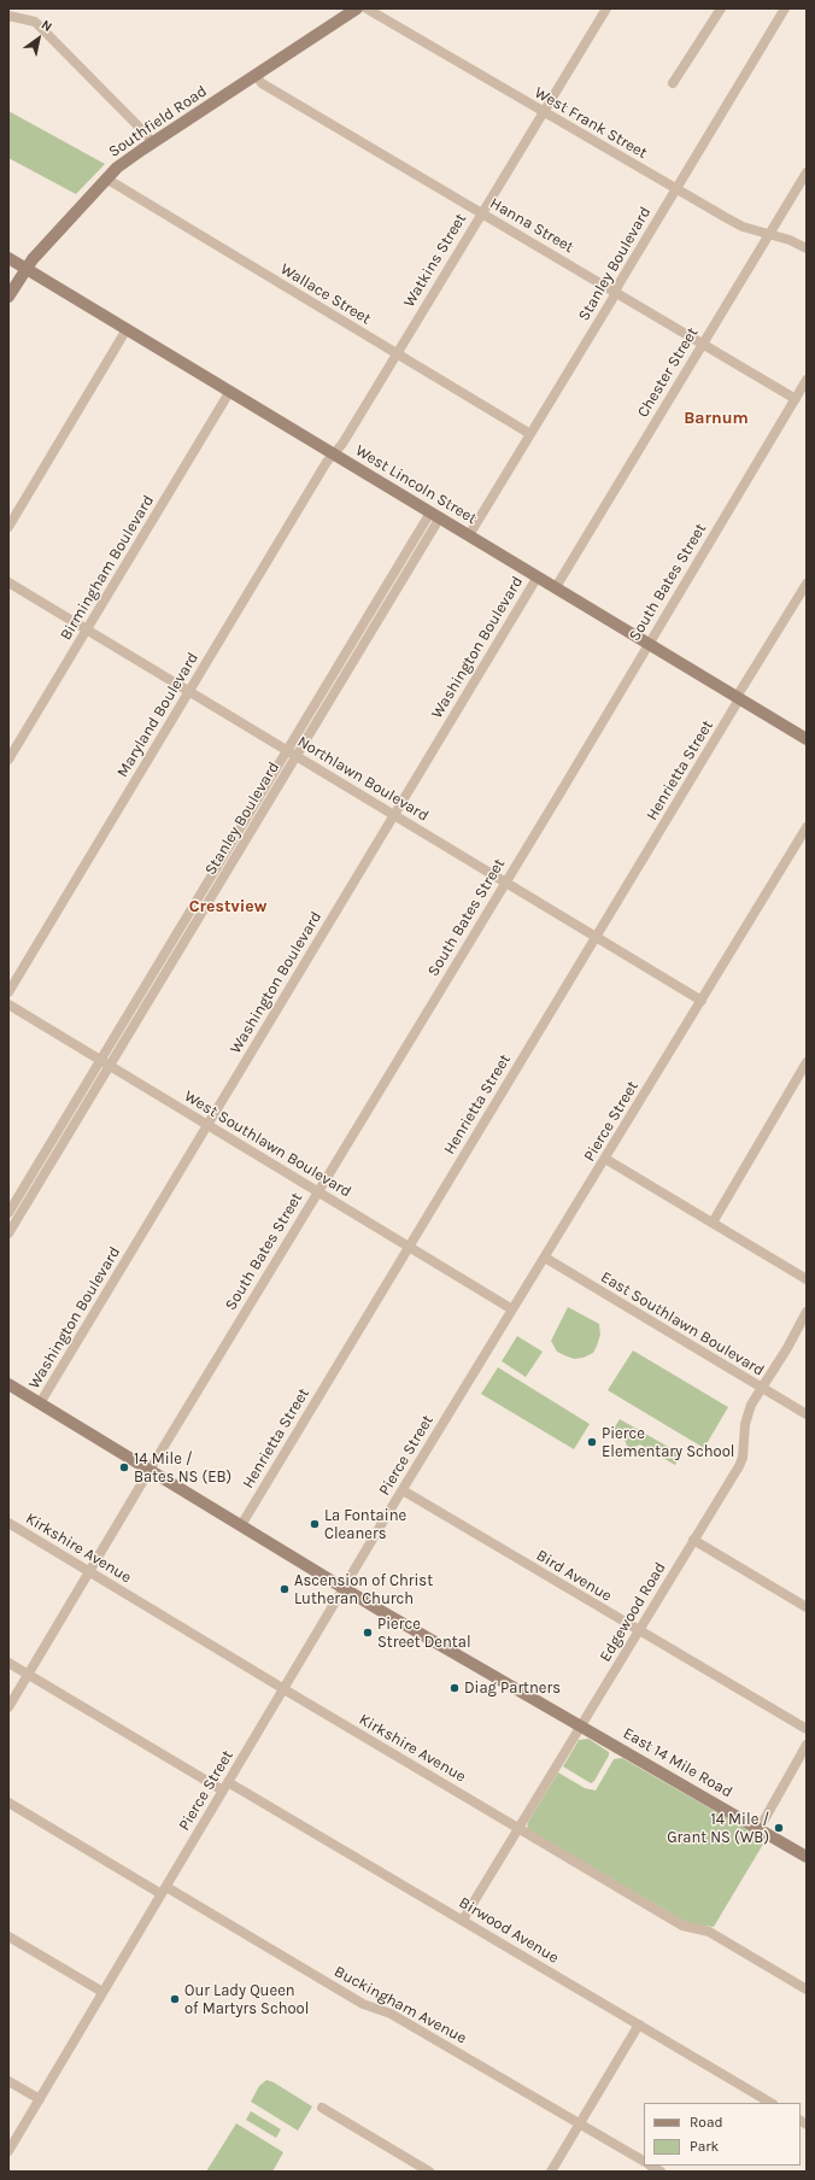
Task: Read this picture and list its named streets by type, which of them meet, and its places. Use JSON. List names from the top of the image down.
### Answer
{
  "streets": {
    "main road": ["Southfield Road", "West Lincoln Street", "East 14 Mile Road"],
    "street": [
      "West Frank Street",
      "Hanna Street",
      "Watkins Street",
      "Stanley Boulevard",
      "Wallace Street",
      "Chester Street",
      "Birmingham Boulevard",
      "South Bates Street",
      "Washington Boulevard",
      "Maryland Boulevard",
      "Henrietta Street",
      "Northlawn Boulevard",
      "Pierce Street",
      "West Southlawn Boulevard",
      "East Southlawn Boulevard",
      "Kirkshire Avenue",
      "Bird Avenue",
      "Edgewood Road",
      "Birwood Avenue",
      "Buckingham Avenue"
    ]
  },
  "crossings": [
    ["Southfield Road", "Hanna Street"],
    ["Southfield Road", "Wallace Street"],
    ["Southfield Road", "West Lincoln Street"],
    ["West Frank Street", "Watkins Street"],
    ["West Frank Street", "Stanley Boulevard"],
    ["West Frank Street", "Chester Street"],
    ["Hanna Street", "Watkins Street"],
    ["Hanna Street", "Stanley Boulevard"],
    ["Hanna Street", "Chester Street"],
    ["Hanna Street", "South Bates Street"],
    ["Watkins Street", "Wallace Street"],
    ["Watkins Street", "West Lincoln Street"],
    ["Watkins Street", "Maryland Boulevard"],
    ["Stanley Boulevard", "Wallace Street"],
    ["Stanley Boulevard", "West Lincoln Street"],
    ["Stanley Boulevard", "Northlawn Boulevard"],
    ["Stanley Boulevard", "West Southlawn Boulevard"],
    ["Chester Street", "West Lincoln Street"],
    ["West Lincoln Street", "Birmingham Boulevard"],
    ["West Lincoln Street", "South Bates Street"],
    ["West Lincoln Street", "Washington Boulevard"],
    ["West Lincoln Street", "Maryland Boulevard"],
    ["West Lincoln Street", "Henrietta Street"],
    ["Birmingham Boulevard", "Northlawn Boulevard"],
    ["South Bates Street", "Northlawn Boulevard"],
    ["South Bates Street", "West Southlawn Boulevard"],
    ["South Bates Street", "Kirkshire Avenue"],
    ["South Bates Street", "East 14 Mile Road"],
    ["Washington Boulevard", "Northlawn Boulevard"],
    ["Washington Boulevard", "West Southlawn Boulevard"],
    ["Washington Boulevard", "East 14 Mile Road"],
    ["Maryland Boulevard", "Northlawn Boulevard"],
    ["Henrietta Street", "Northlawn Boulevard"],
    ["Henrietta Street", "West Southlawn Boulevard"],
    ["Henrietta Street", "East 14 Mile Road"],
    ["Northlawn Boulevard", "Pierce Street"],
    ["Pierce Street", "West Southlawn Boulevard"],
    ["Pierce Street", "East Southlawn Boulevard"],
    ["Pierce Street", "Kirkshire Avenue"],
    ["Pierce Street", "Bird Avenue"],
    ["Pierce Street", "East 14 Mile Road"],
    ["Pierce Street", "Birwood Avenue"],
    ["Pierce Street", "Buckingham Avenue"],
    ["East Southlawn Boulevard", "Edgewood Road"],
    ["Kirkshire Avenue", "Edgewood Road"],
    ["Bird Avenue", "Edgewood Road"],
    ["Edgewood Road", "East 14 Mile Road"],
    ["Edgewood Road", "Birwood Avenue"]
  ],
  "districts": ["Barnum", "Crestview"],
  "places": [
    "Pierce Elementary School",
    "14 Mile / Bates NS (EB)",
    "La Fontaine Cleaners",
    "Ascension of Christ Lutheran Church",
    "Pierce Street Dental",
    "Diag Partners",
    "14 Mile / Grant NS (WB)",
    "Our Lady Queen of Martyrs School"
  ],
  "legend": ["Road", "Park"],
  "north": "top right"
}
